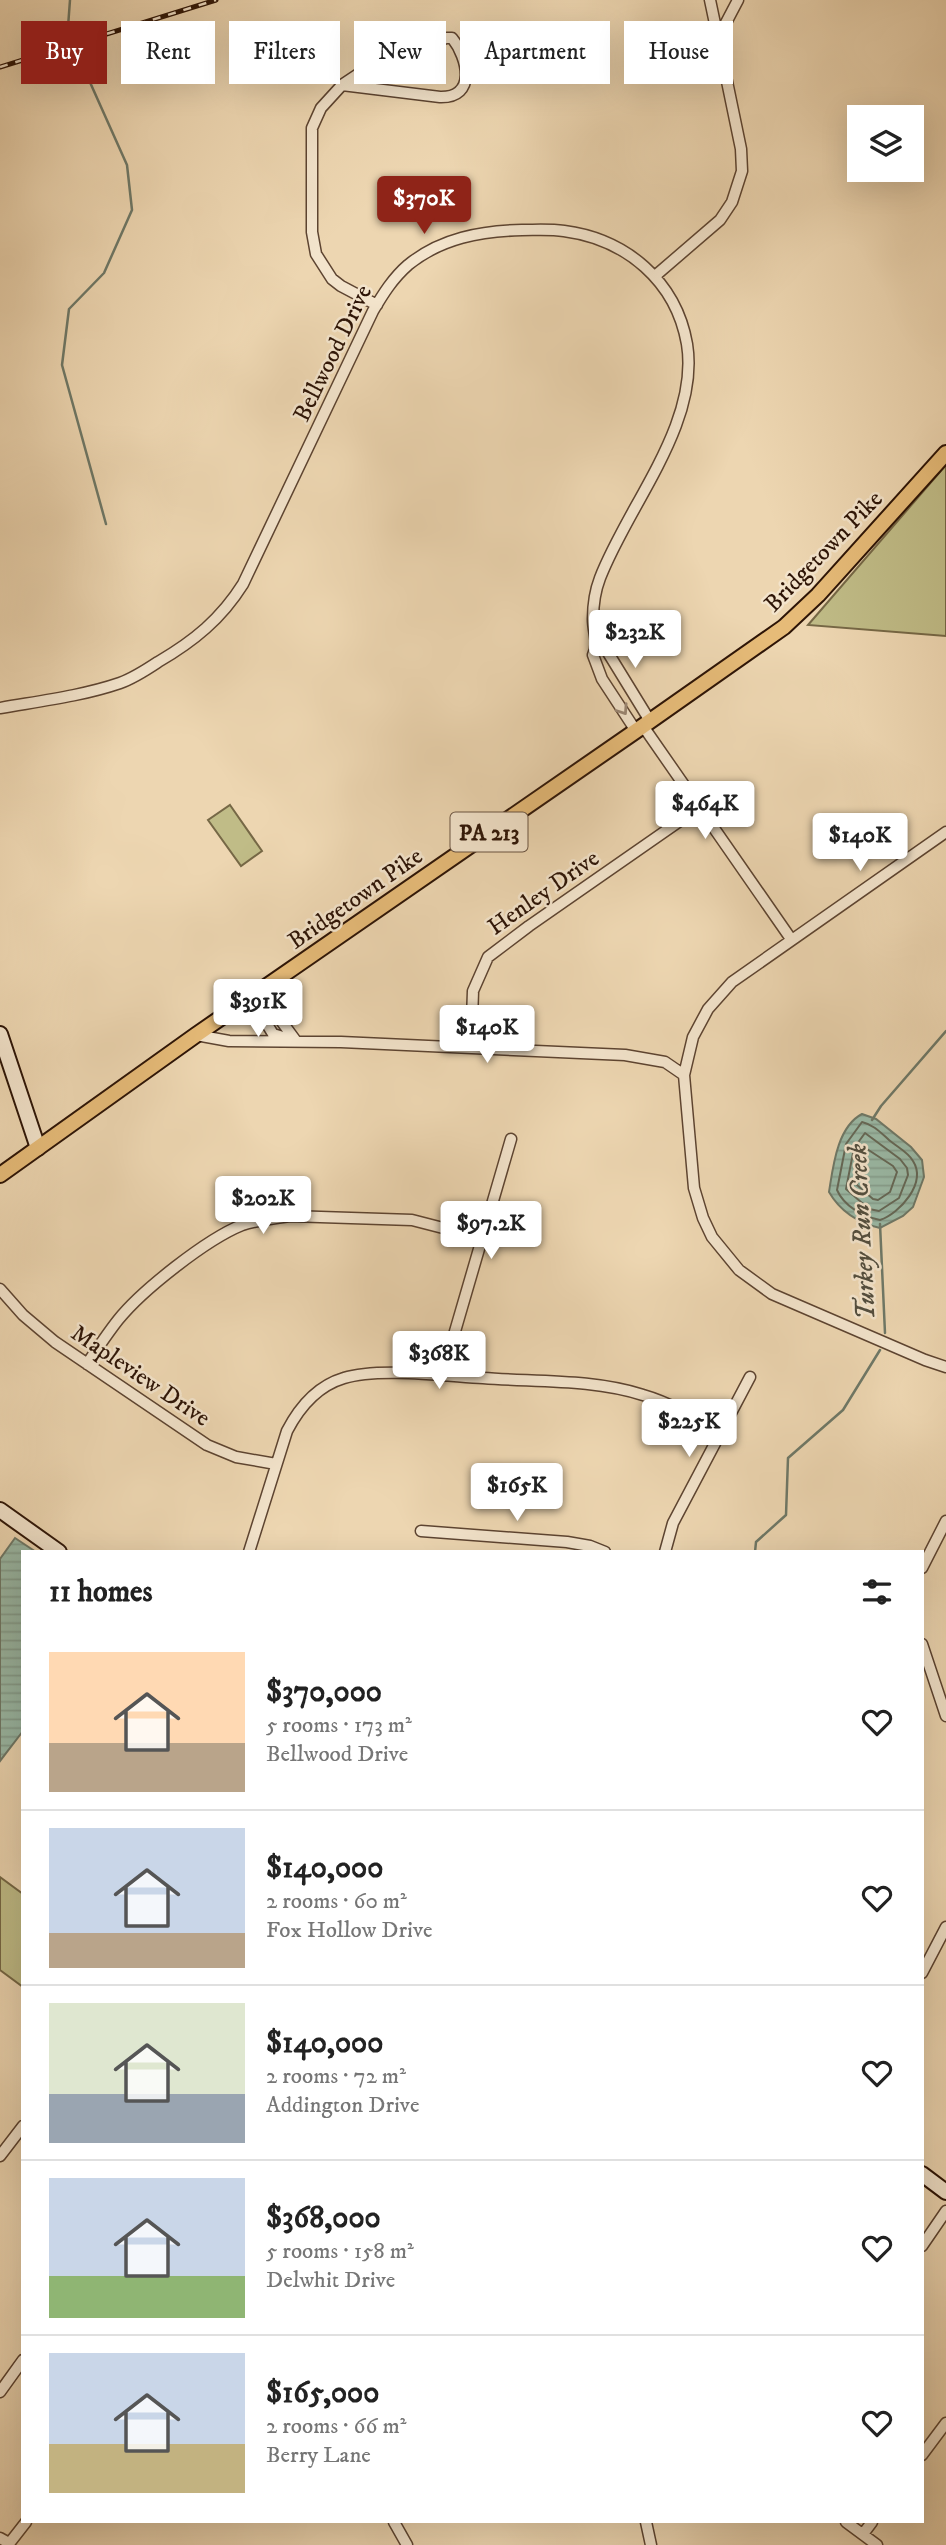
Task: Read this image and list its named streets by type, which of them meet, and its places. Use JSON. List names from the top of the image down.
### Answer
{
  "streets": {
    "main road": ["Bridgetown Pike", "PA 213"],
    "street": ["Bellwood Drive", "Henley Drive", "Mapleview Drive"]
  },
  "crossings": [
    ["Bellwood Drive", "Bridgetown Pike"]
  ],
  "water": ["Turkey Run Creek"],
  "page": {
    "chip": [
      "Buy",
      "Rent",
      "Filters",
      "New",
      "Apartment",
      "House"
    ],
    "price": [
      "$370K",
      "$232K",
      "$464K",
      "$140K",
      "$391K",
      "$140K",
      "$202K",
      "$97.2K",
      "$368K",
      "$225K",
      "$165K"
    ],
    "heading": "11 homes",
    "list": [
      {
        "name": "$370,000",
        "note": "5 rooms · 173 m² · Bellwood Drive"
      },
      {
        "name": "$140,000",
        "note": "2 rooms · 60 m² · Fox Hollow Drive"
      },
      {
        "name": "$140,000",
        "note": "2 rooms · 72 m² · Addington Drive"
      },
      {
        "name": "$368,000",
        "note": "5 rooms · 158 m² · Delwhit Drive"
      },
      {
        "name": "$165,000",
        "note": "2 rooms · 66 m² · Berry Lane"
      }
    ]
  }
}
